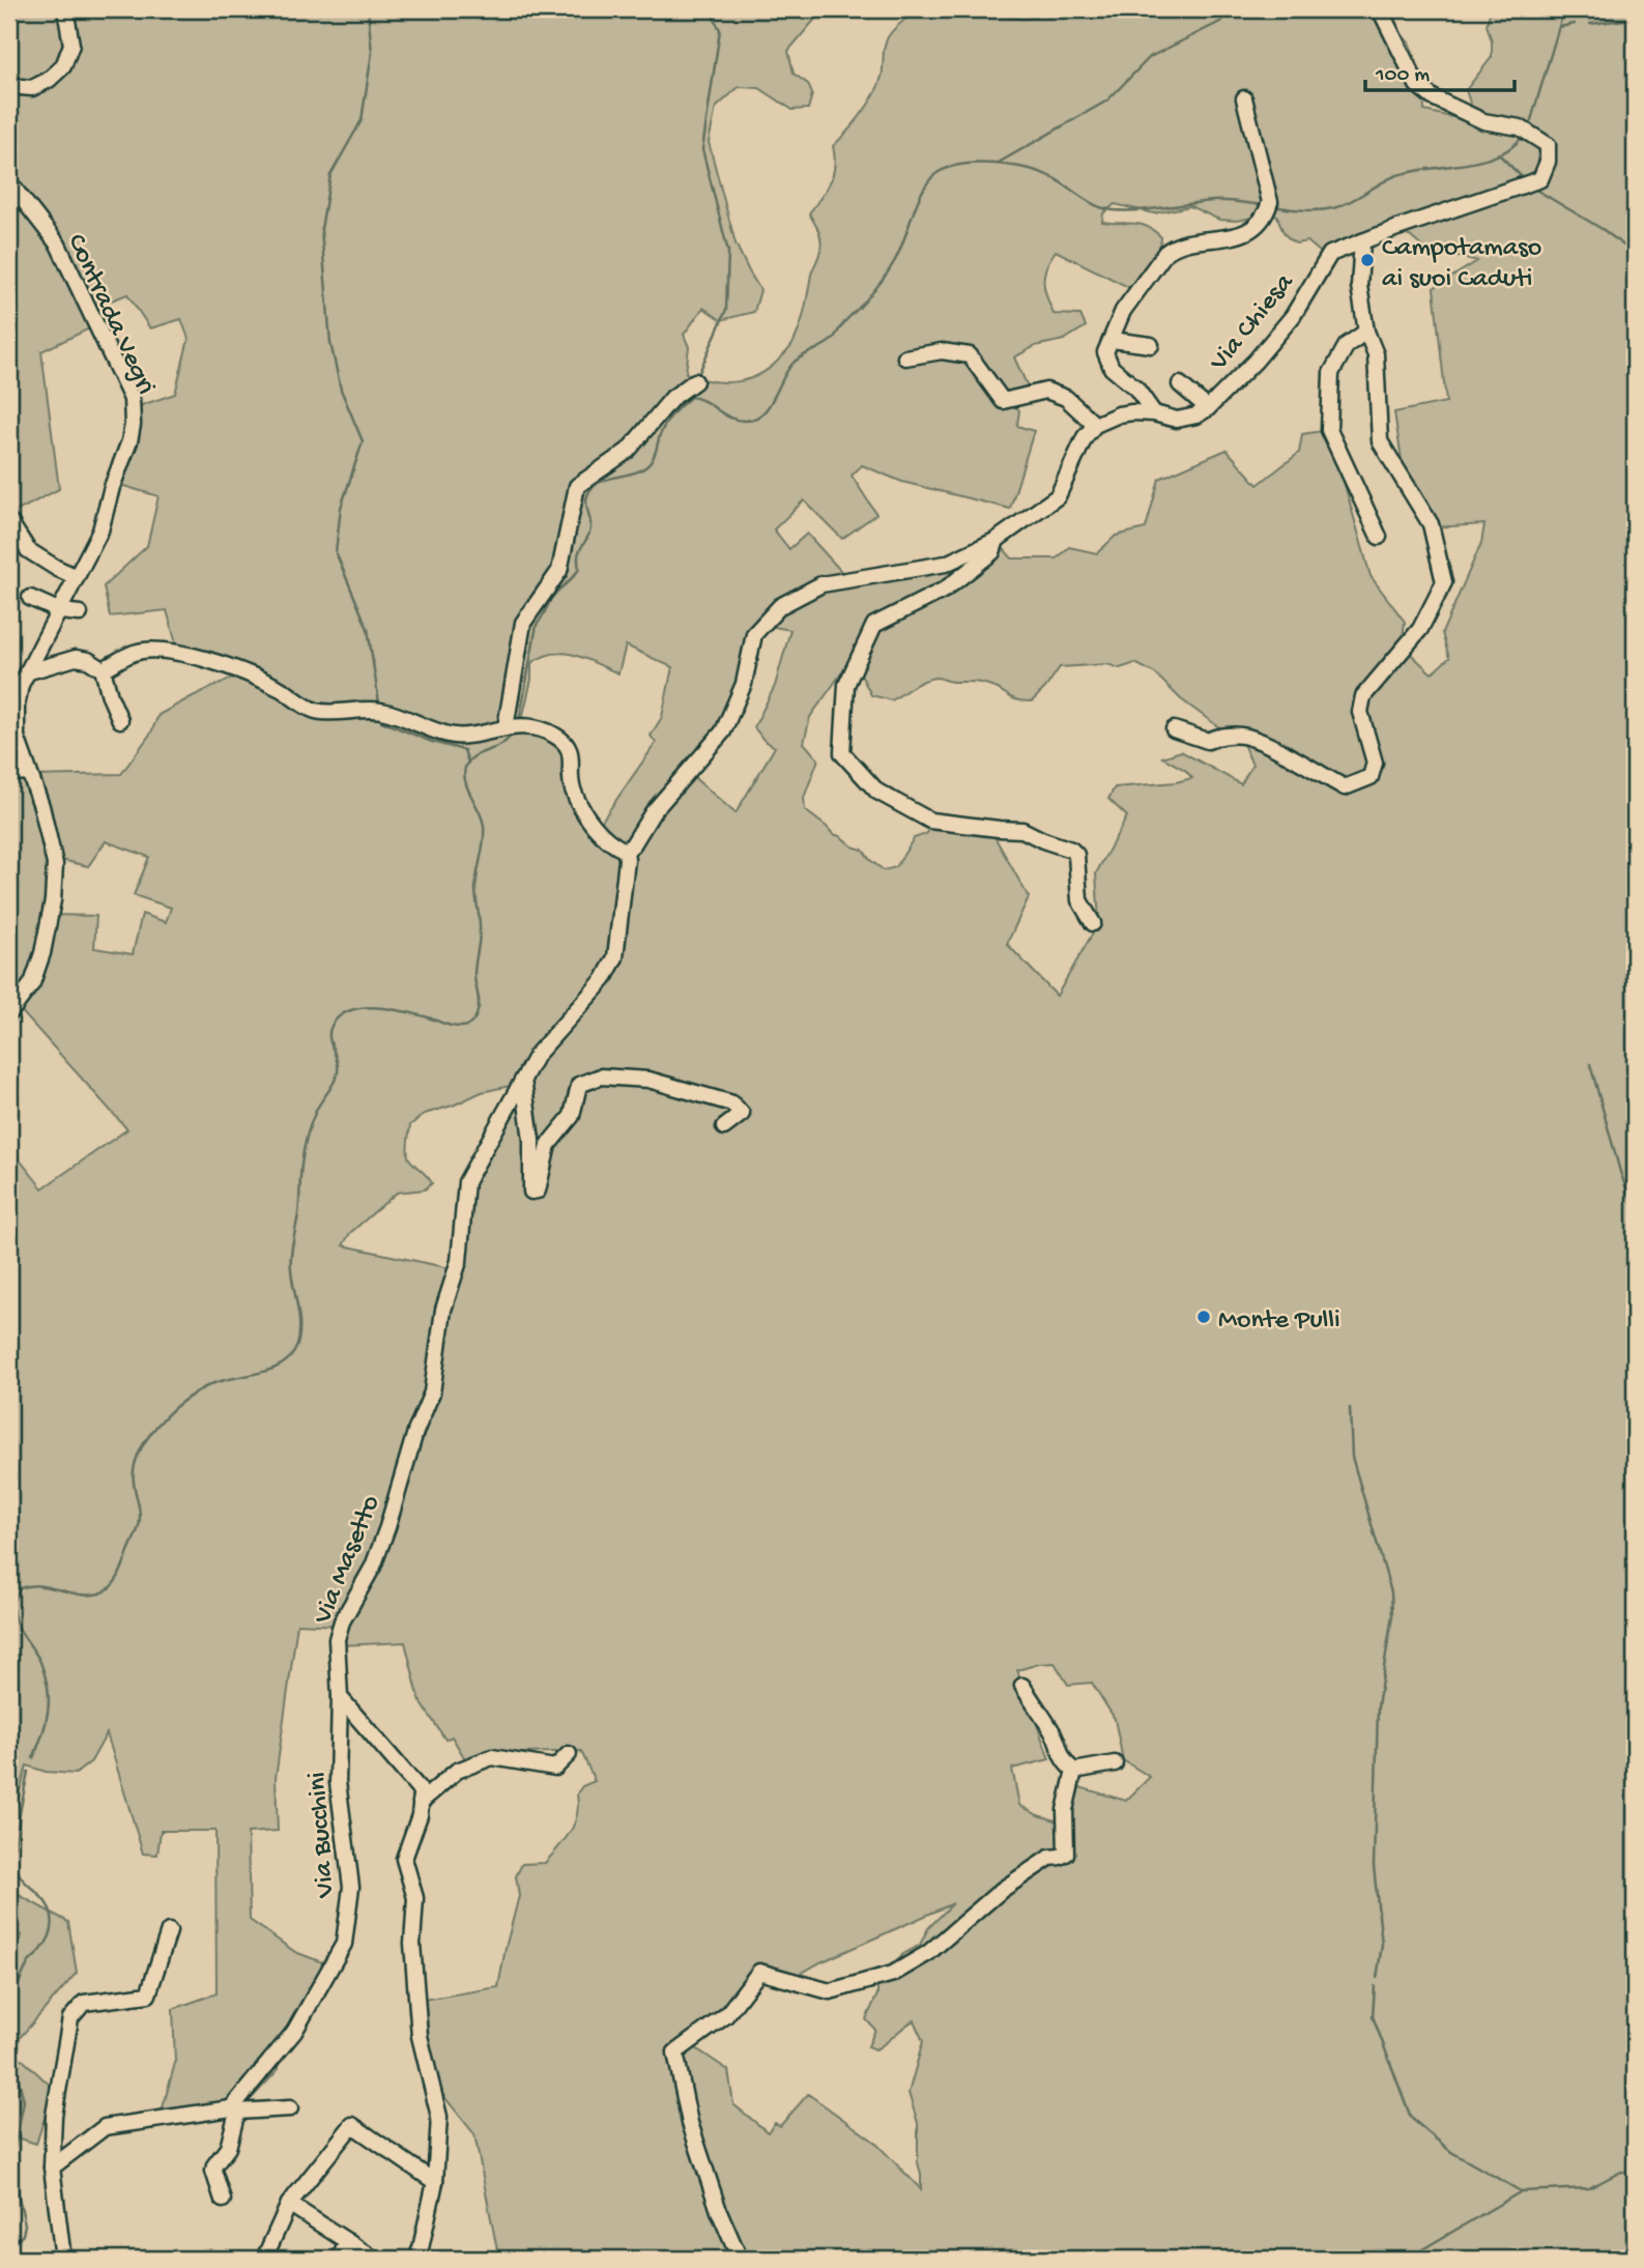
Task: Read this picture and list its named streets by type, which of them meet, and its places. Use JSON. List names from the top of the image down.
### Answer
{
  "streets": {
    "street": [
      "Contrada Vegri",
      "Via Chiesa",
      "Via Masetto",
      "Via Bucchini"
    ]
  },
  "crossings": [
    ["Via Masetto", "Via Bucchini"]
  ],
  "places": ["Campotamaso ai suoi Caduti", "Monte Pulli"],
  "scale_bar": "100 m"
}
